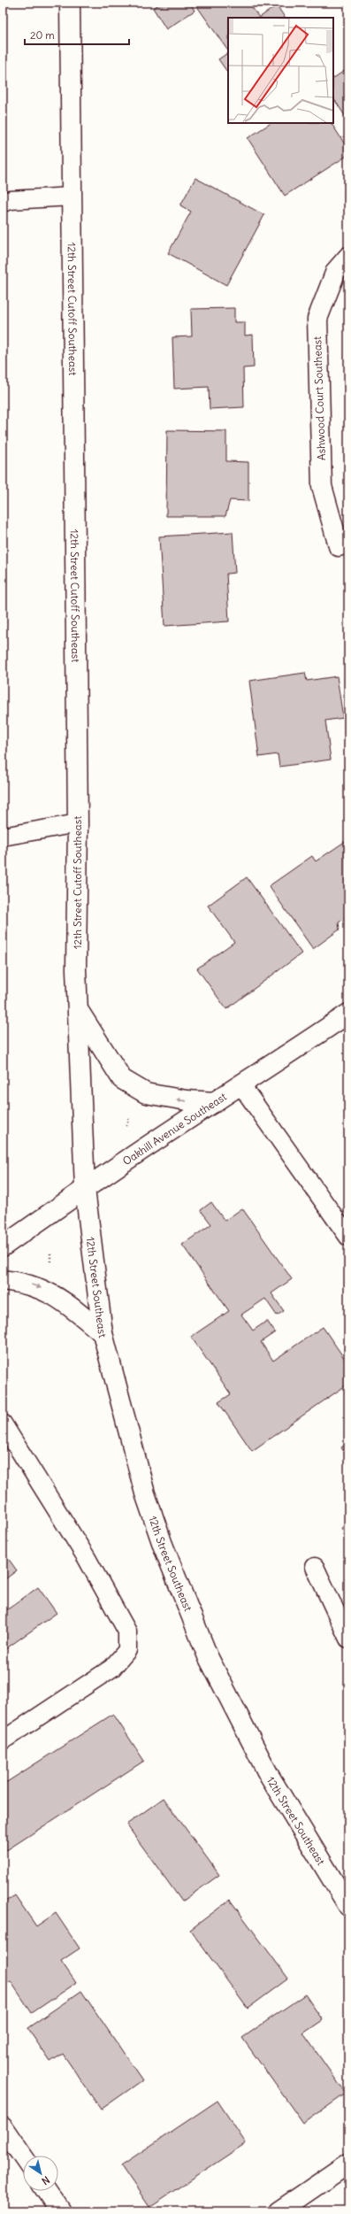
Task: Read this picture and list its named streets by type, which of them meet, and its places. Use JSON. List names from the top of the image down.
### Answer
{
  "streets": {
    "main road": [
      "12th Street Cutoff Southeast",
      "Ashwood Court Southeast",
      "Oakhill Avenue Southeast",
      "12th Street Southeast"
    ]
  },
  "crossings": [
    ["12th Street Cutoff Southeast", "Oakhill Avenue Southeast"],
    ["12th Street Cutoff Southeast", "12th Street Southeast"],
    ["Oakhill Avenue Southeast", "12th Street Southeast"]
  ],
  "scale_bar": "20 m",
  "north": "bottom right"
}
